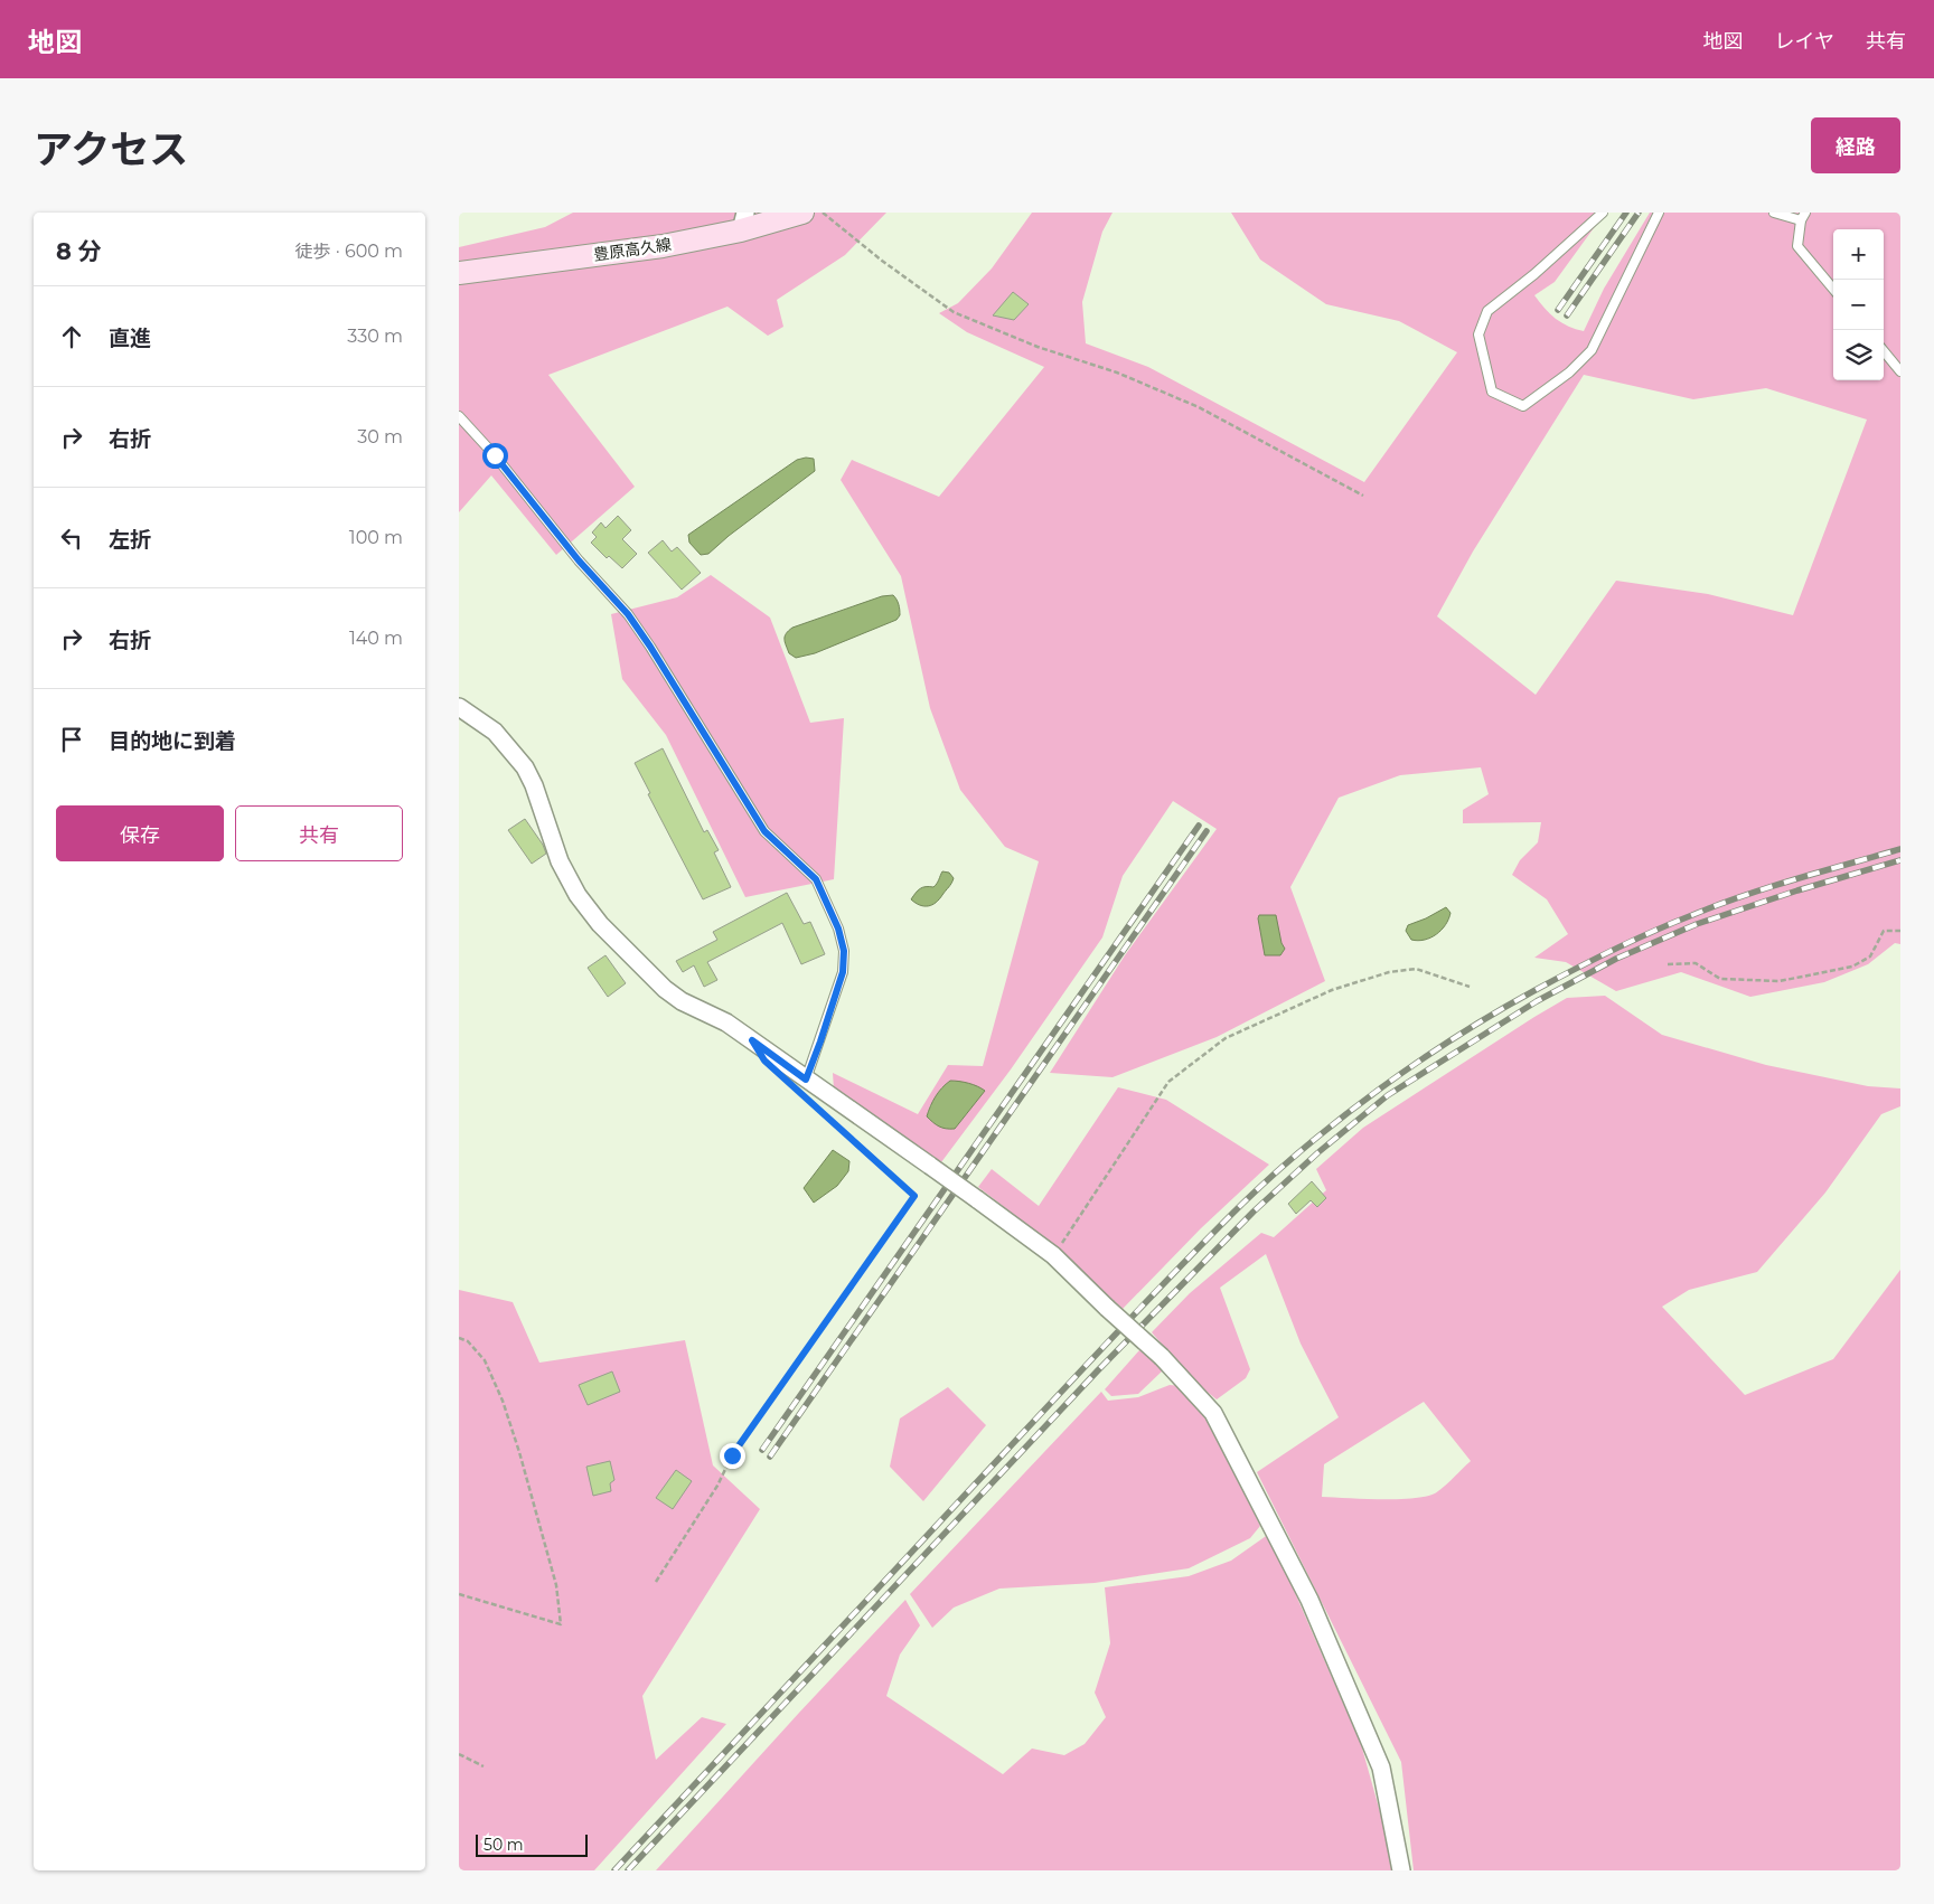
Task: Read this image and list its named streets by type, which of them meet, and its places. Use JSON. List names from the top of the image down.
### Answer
{
  "streets": {
    "main road": ["豊原高久線"]
  },
  "scale_bar": "50 m",
  "page": {
    "header": "地図",
    "nav": ["地図", "レイヤ", "共有"],
    "title": "アクセス",
    "buttons": [
      "経路",
      ["保存", "共有"]
    ],
    "heading": ["8 分", "徒歩 · 600 m"],
    "map_buttons": ["+", "−"],
    "list": [
      ["直進", "330 m"],
      ["右折", "30 m"],
      ["左折", "100 m"],
      ["右折", "140 m"],
      "目的地に到着"
    ],
    "scale": "50 m"
  }
}
